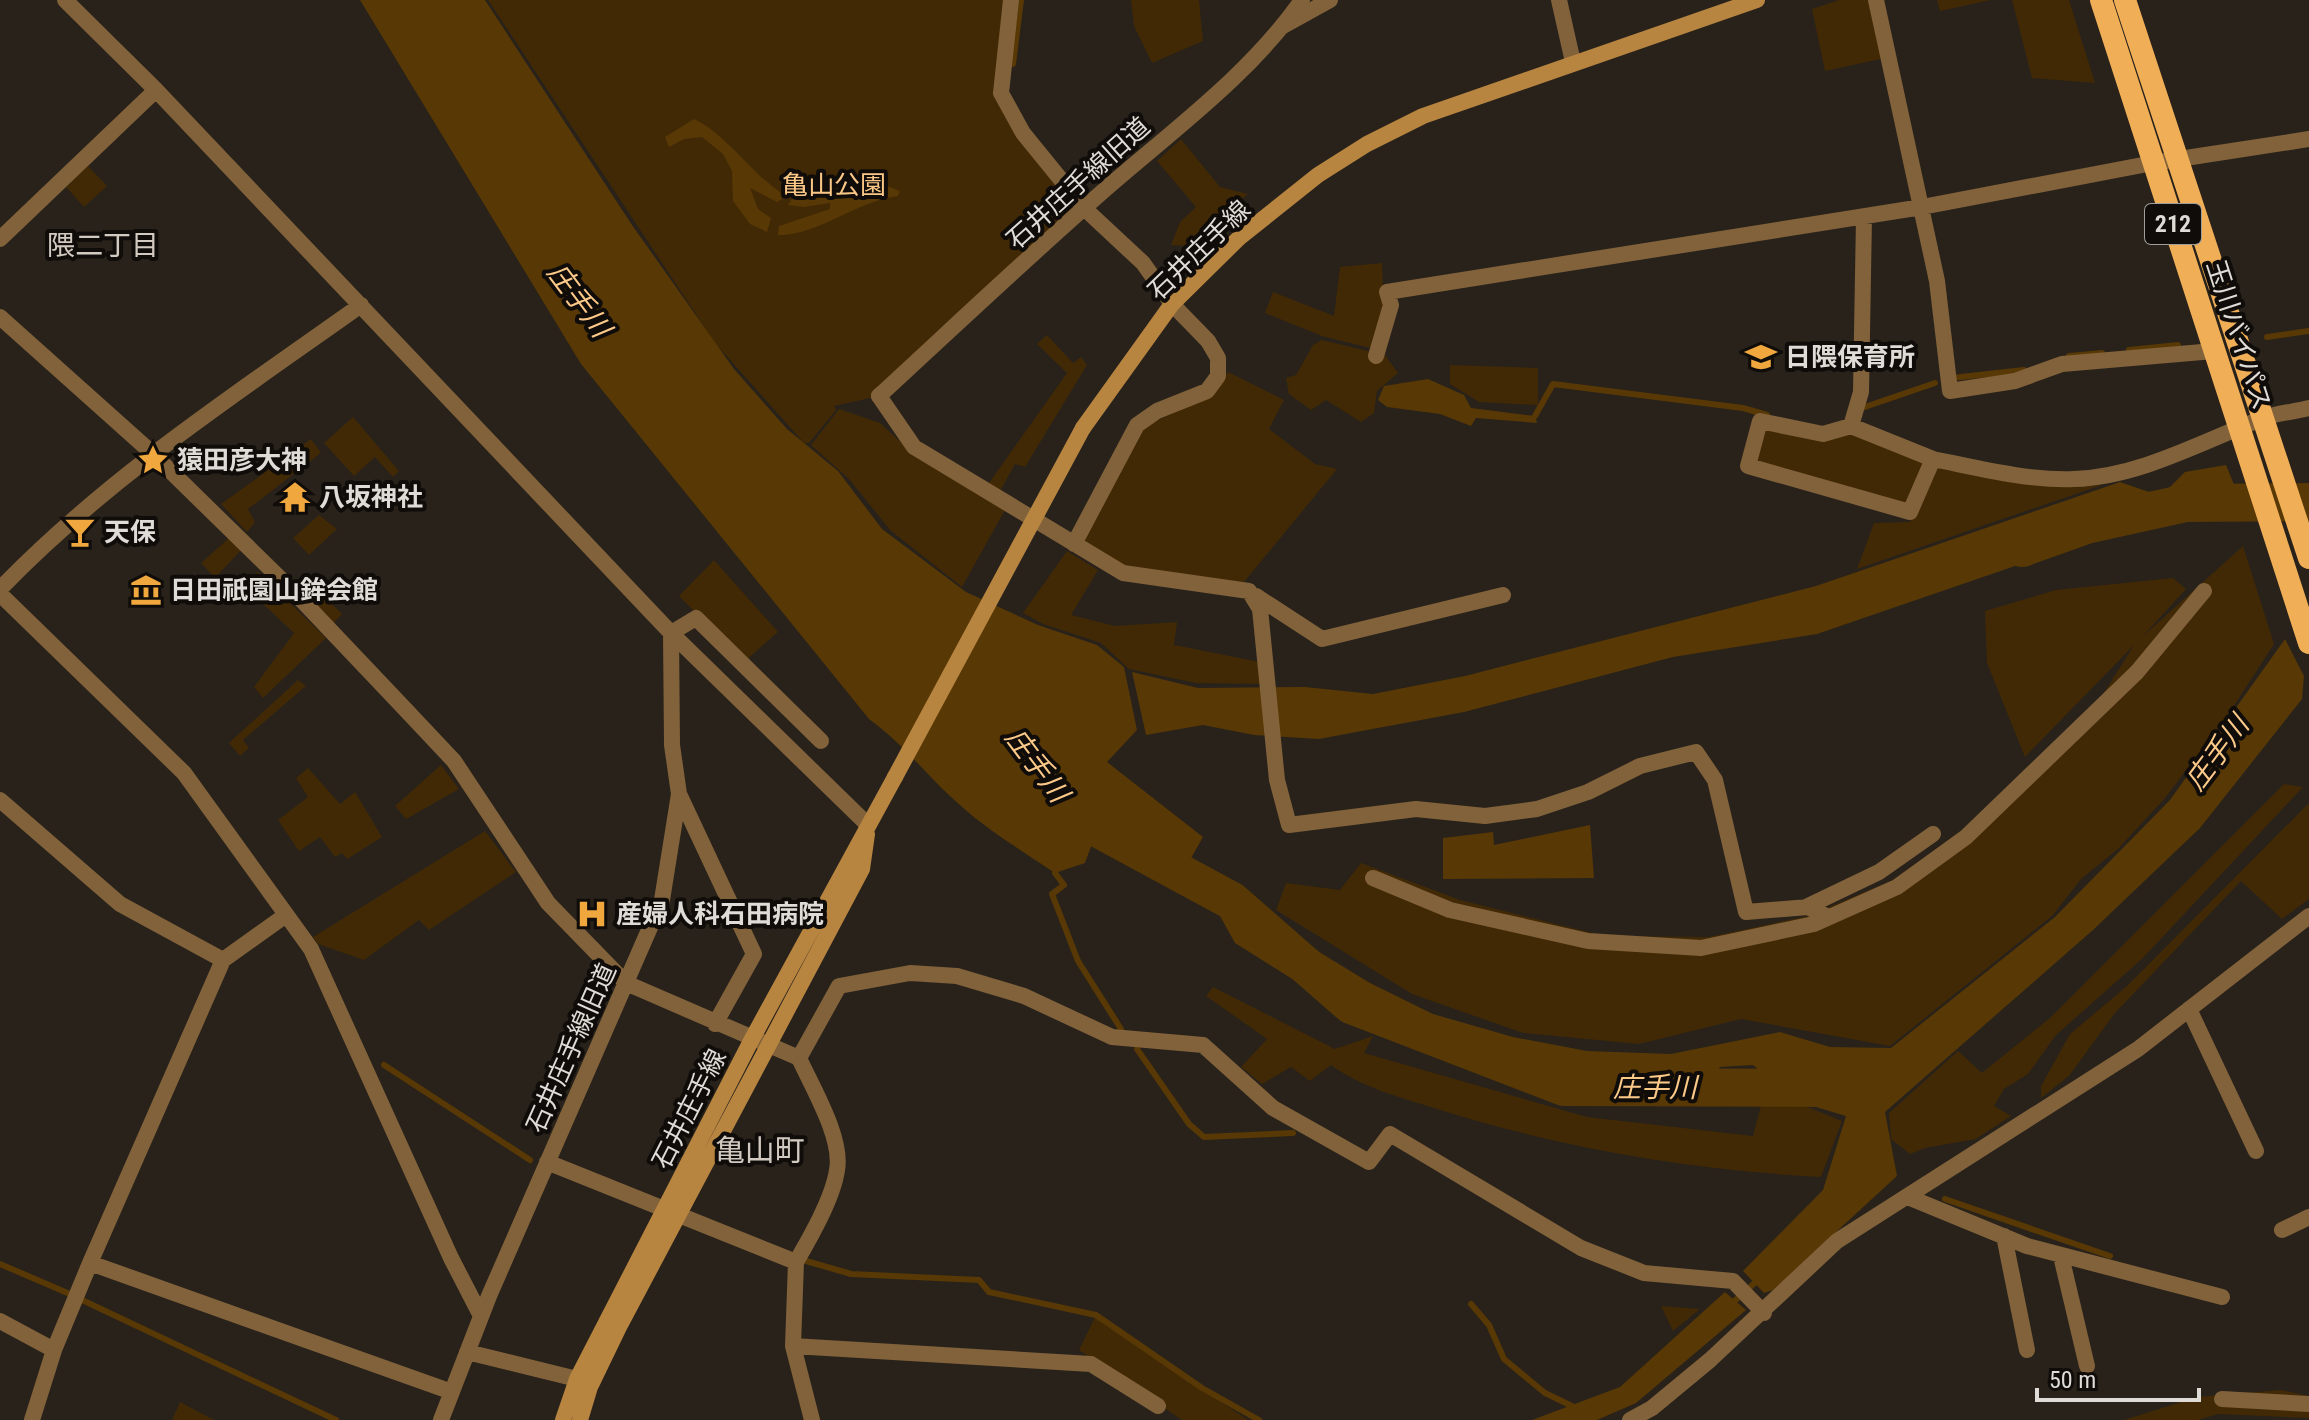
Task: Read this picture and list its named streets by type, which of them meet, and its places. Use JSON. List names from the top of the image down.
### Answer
{
  "streets": {
    "highway": ["212", "玉川バイパス"],
    "main road": ["石井庄手線"],
    "street": ["石井庄手線旧道"]
  },
  "districts": ["隈二丁目", "亀山町"],
  "water": ["庄手川"],
  "parks": ["亀山公園"],
  "places": {
    "school or university": ["日隈保育所"],
    "place": ["猿田彦大神"],
    "temple": ["八坂神社"],
    "bar": ["天保"],
    "museum": ["日田祇園山鉾会館"],
    "hospital": ["産婦人科石田病院"]
  },
  "scale_bar": "50 m"
}
